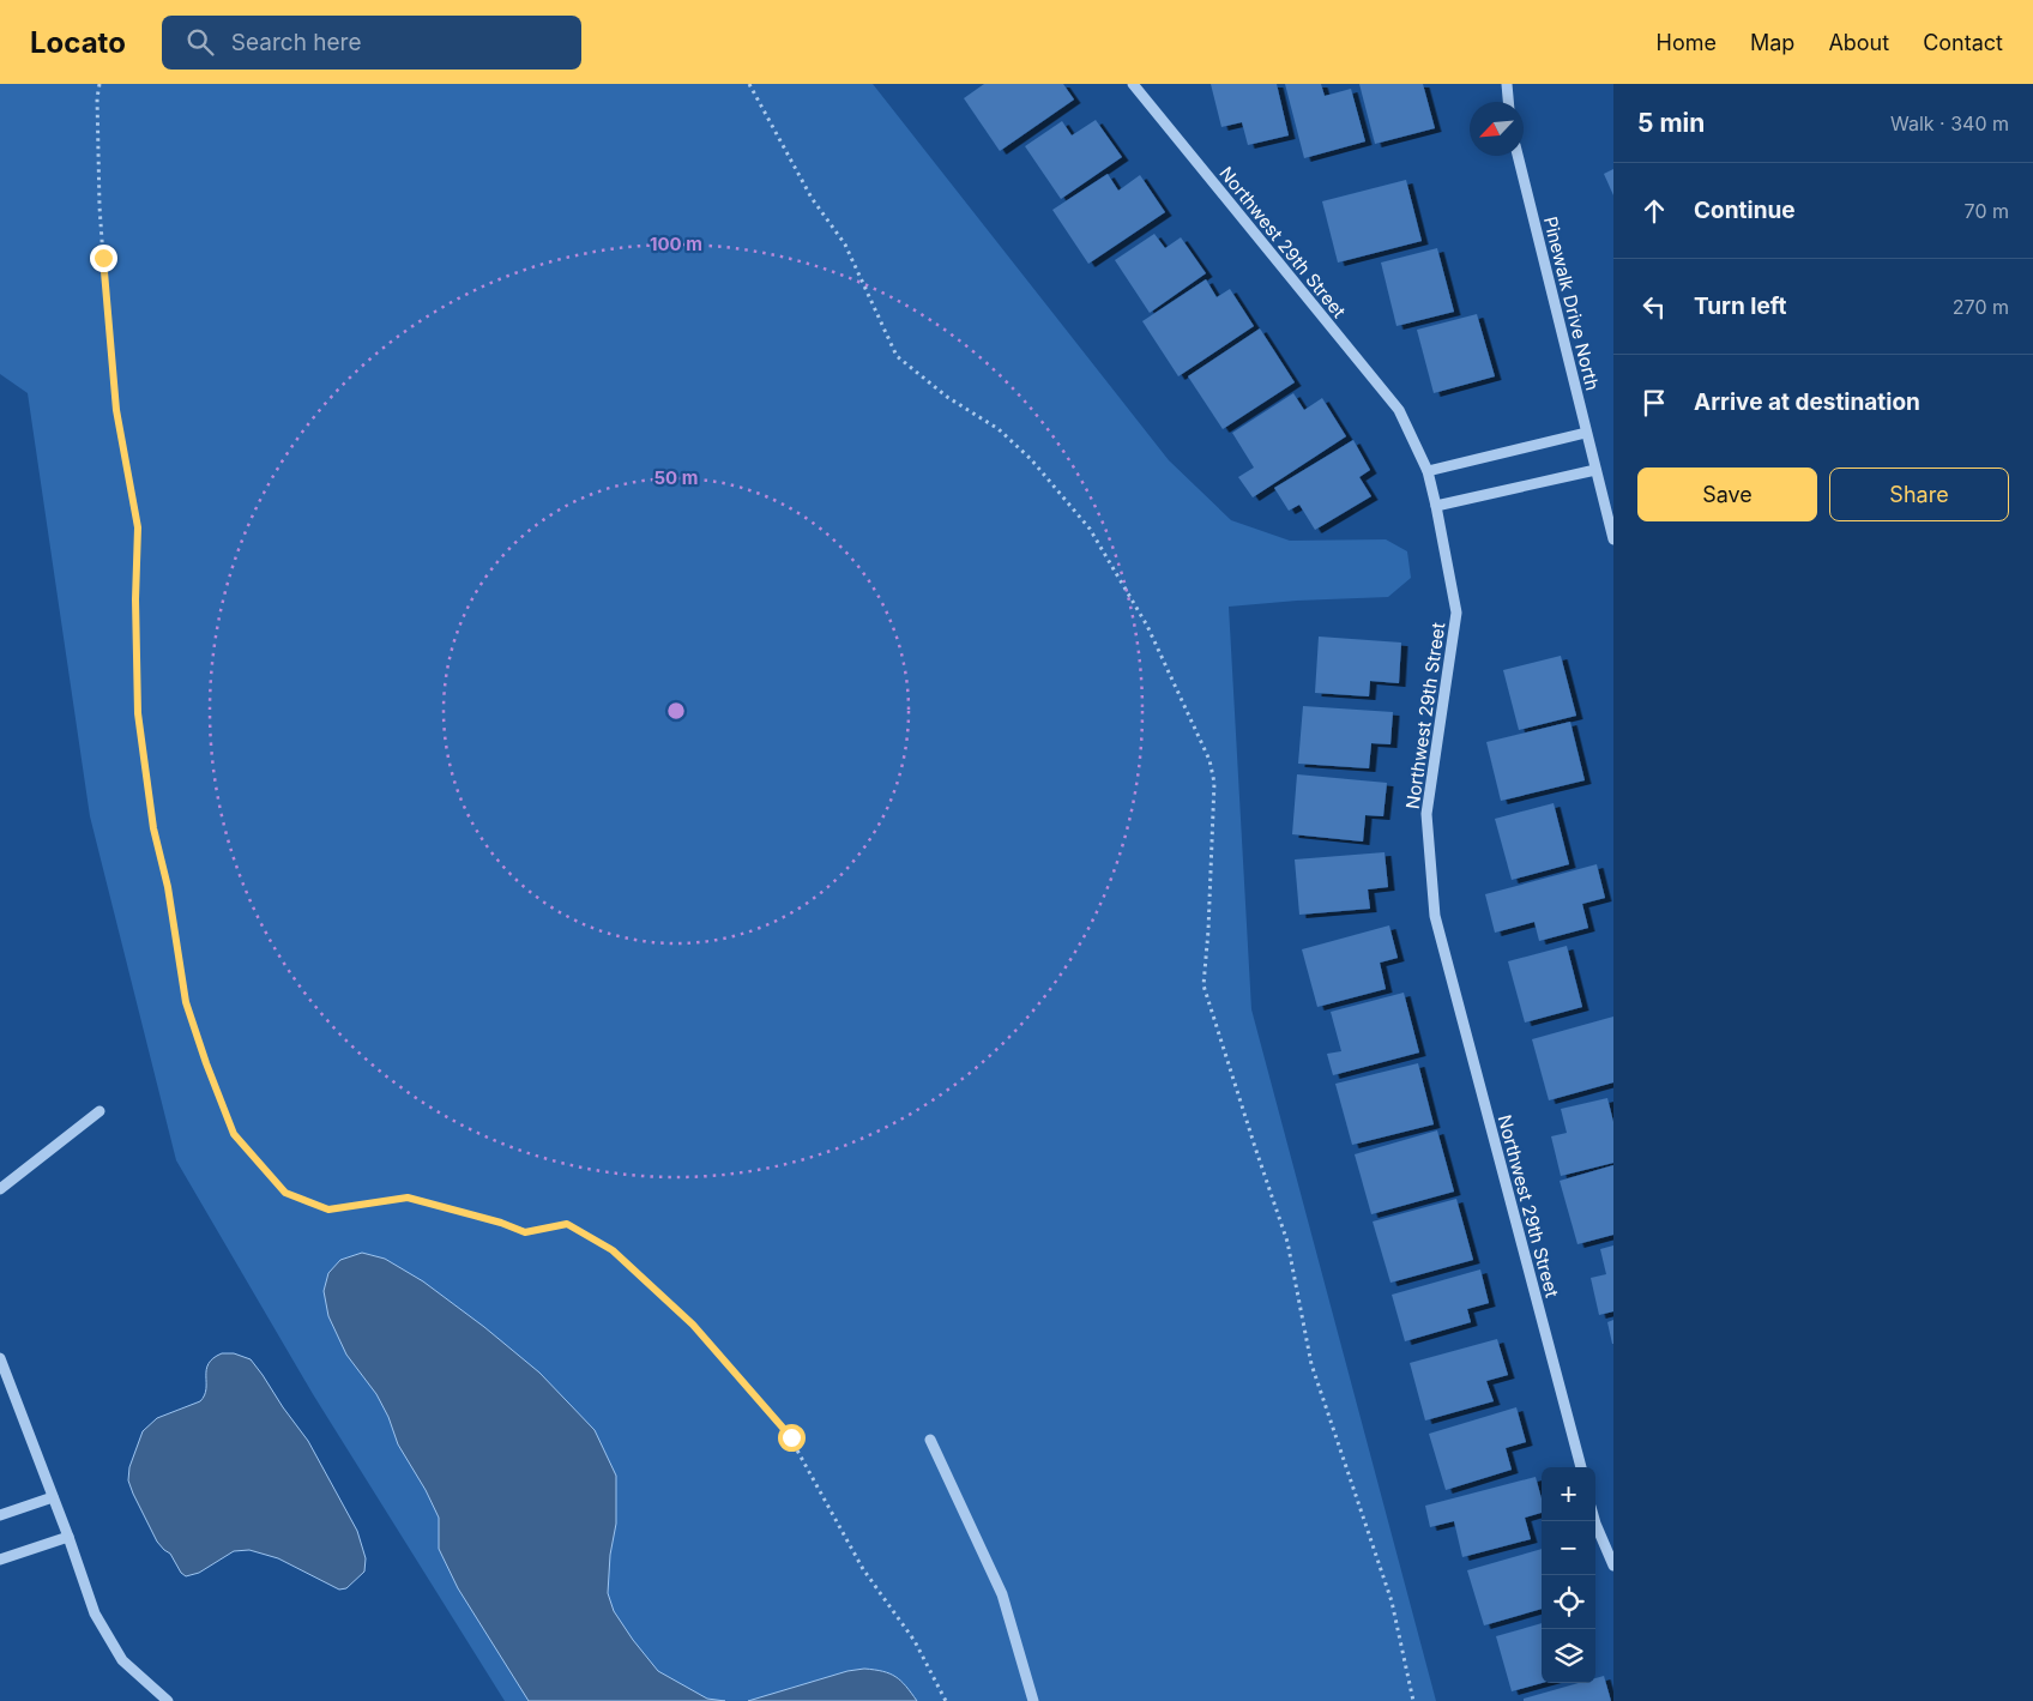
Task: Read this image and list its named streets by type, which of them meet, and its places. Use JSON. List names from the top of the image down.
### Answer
{
  "streets": {
    "street": ["Northwest 29th Street", "Pinewalk Drive North"]
  },
  "north": "bottom left",
  "page": {
    "header": "Locato",
    "search": "Search here",
    "nav": [
      "Home",
      "Map",
      "About",
      "Contact"
    ],
    "heading": ["5 min", "Walk · 340 m"],
    "list": [
      ["Continue", "70 m"],
      ["Turn left", "270 m"],
      "Arrive at destination"
    ],
    "buttons": ["Save", "Share"],
    "map_buttons": ["+", "−"]
  },
  "rings": ["100 m", "50 m"]
}
